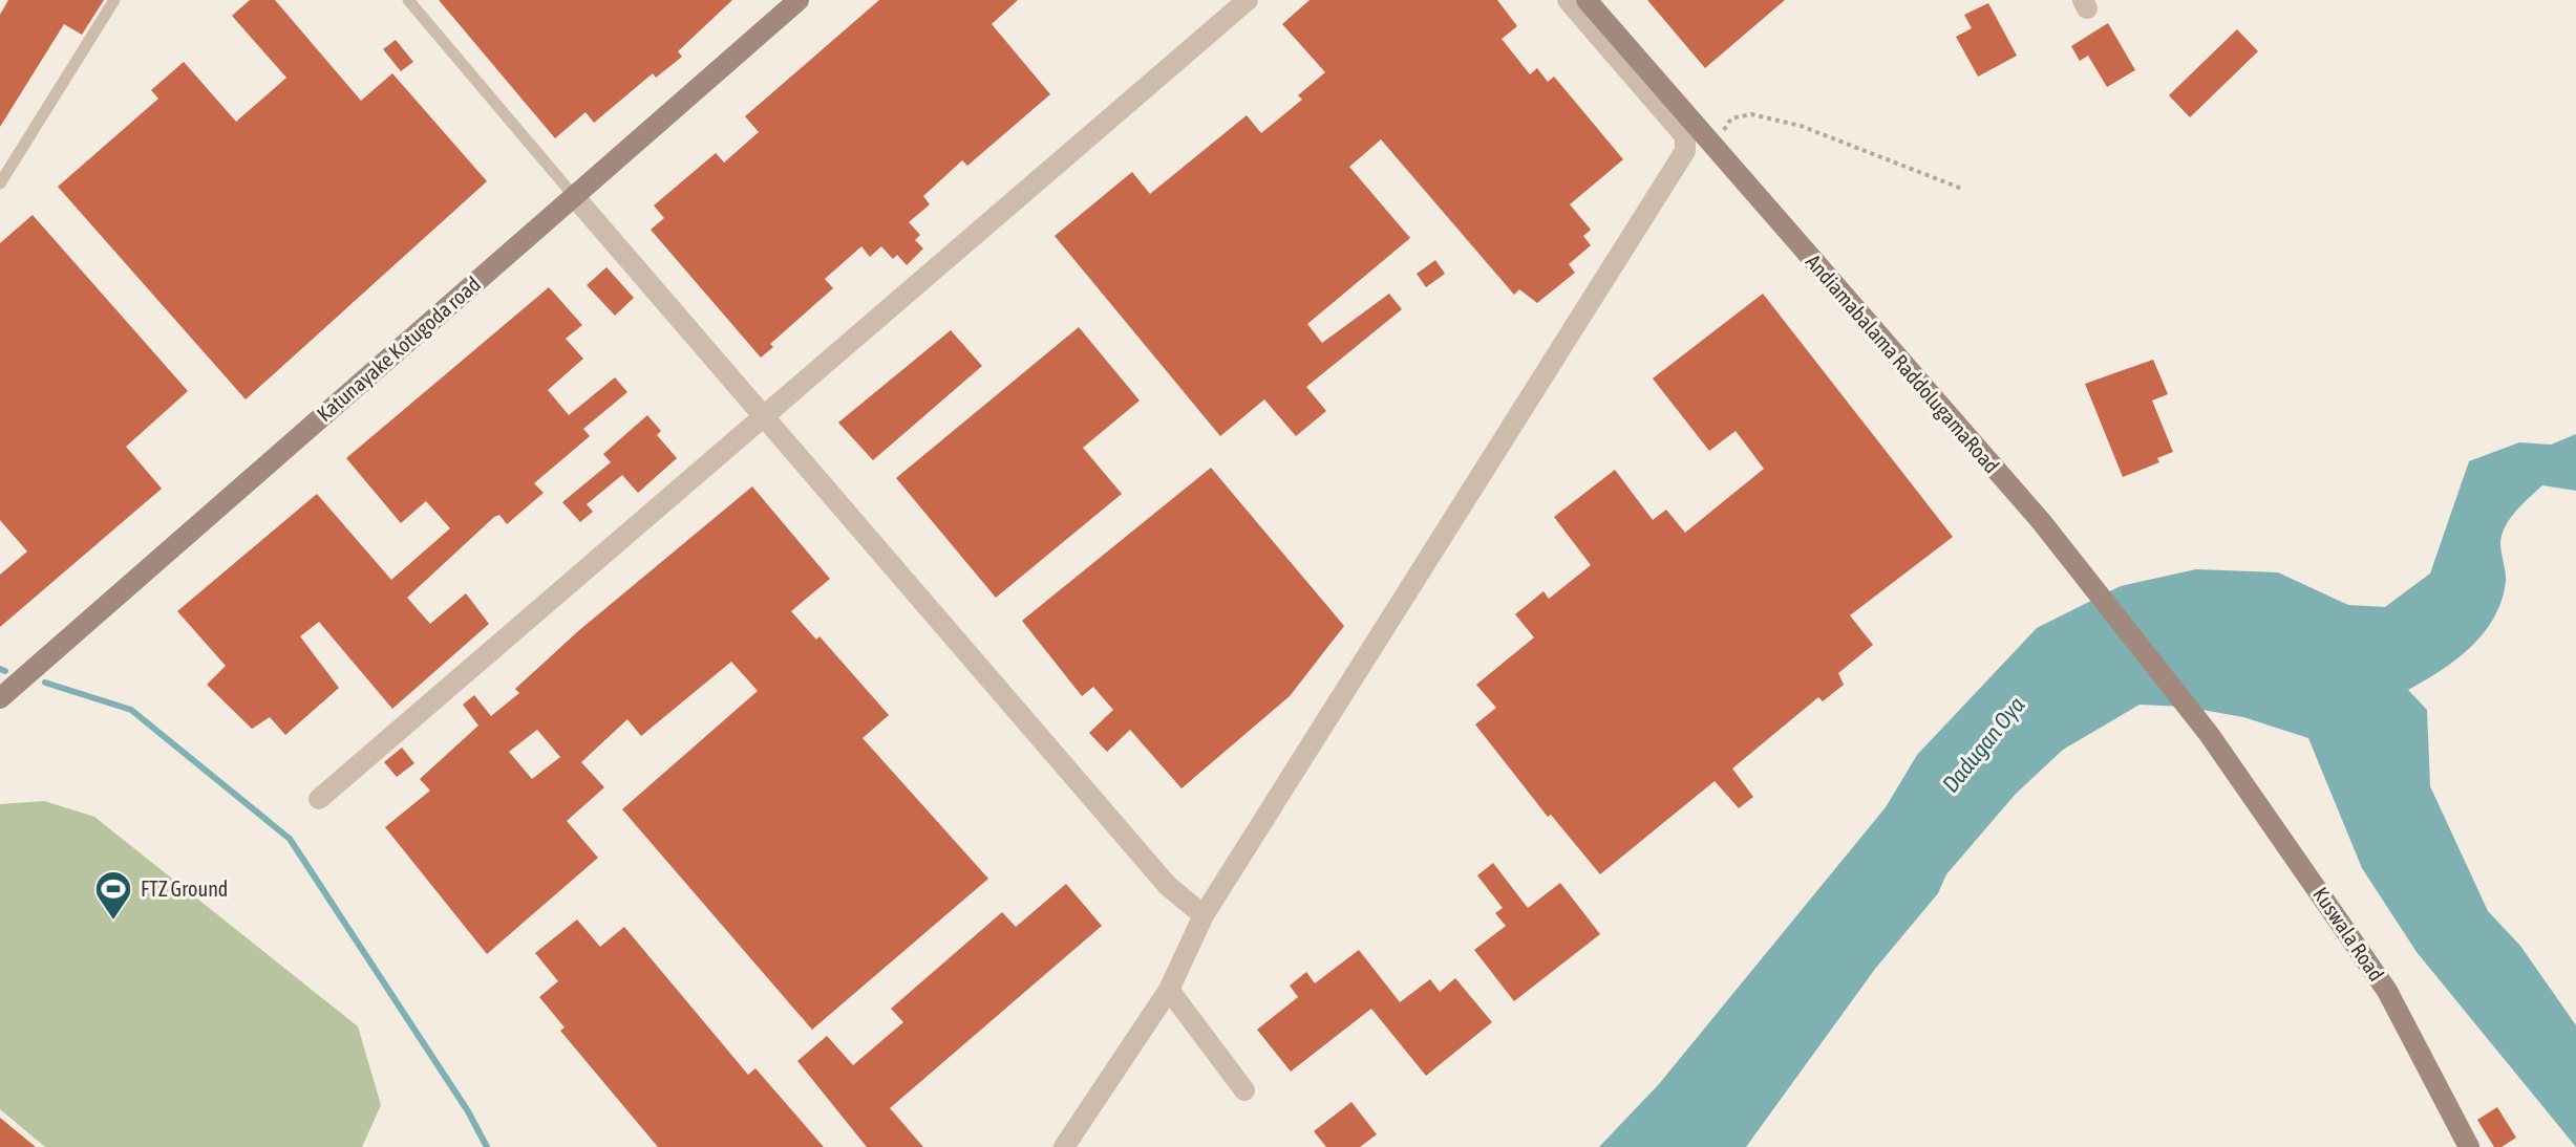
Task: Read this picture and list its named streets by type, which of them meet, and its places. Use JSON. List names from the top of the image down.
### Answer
{
  "streets": {
    "street": ["Katunayake Kotugoda road", "Andiamabalama RaddolugamaRoad", "Kuswala Road"]
  },
  "crossings": [
    ["Andiamabalama RaddolugamaRoad", "Kuswala Road"]
  ],
  "water": ["Dadugan Oya"],
  "places": {
    "sports": ["FTZ Ground"]
  }
}
